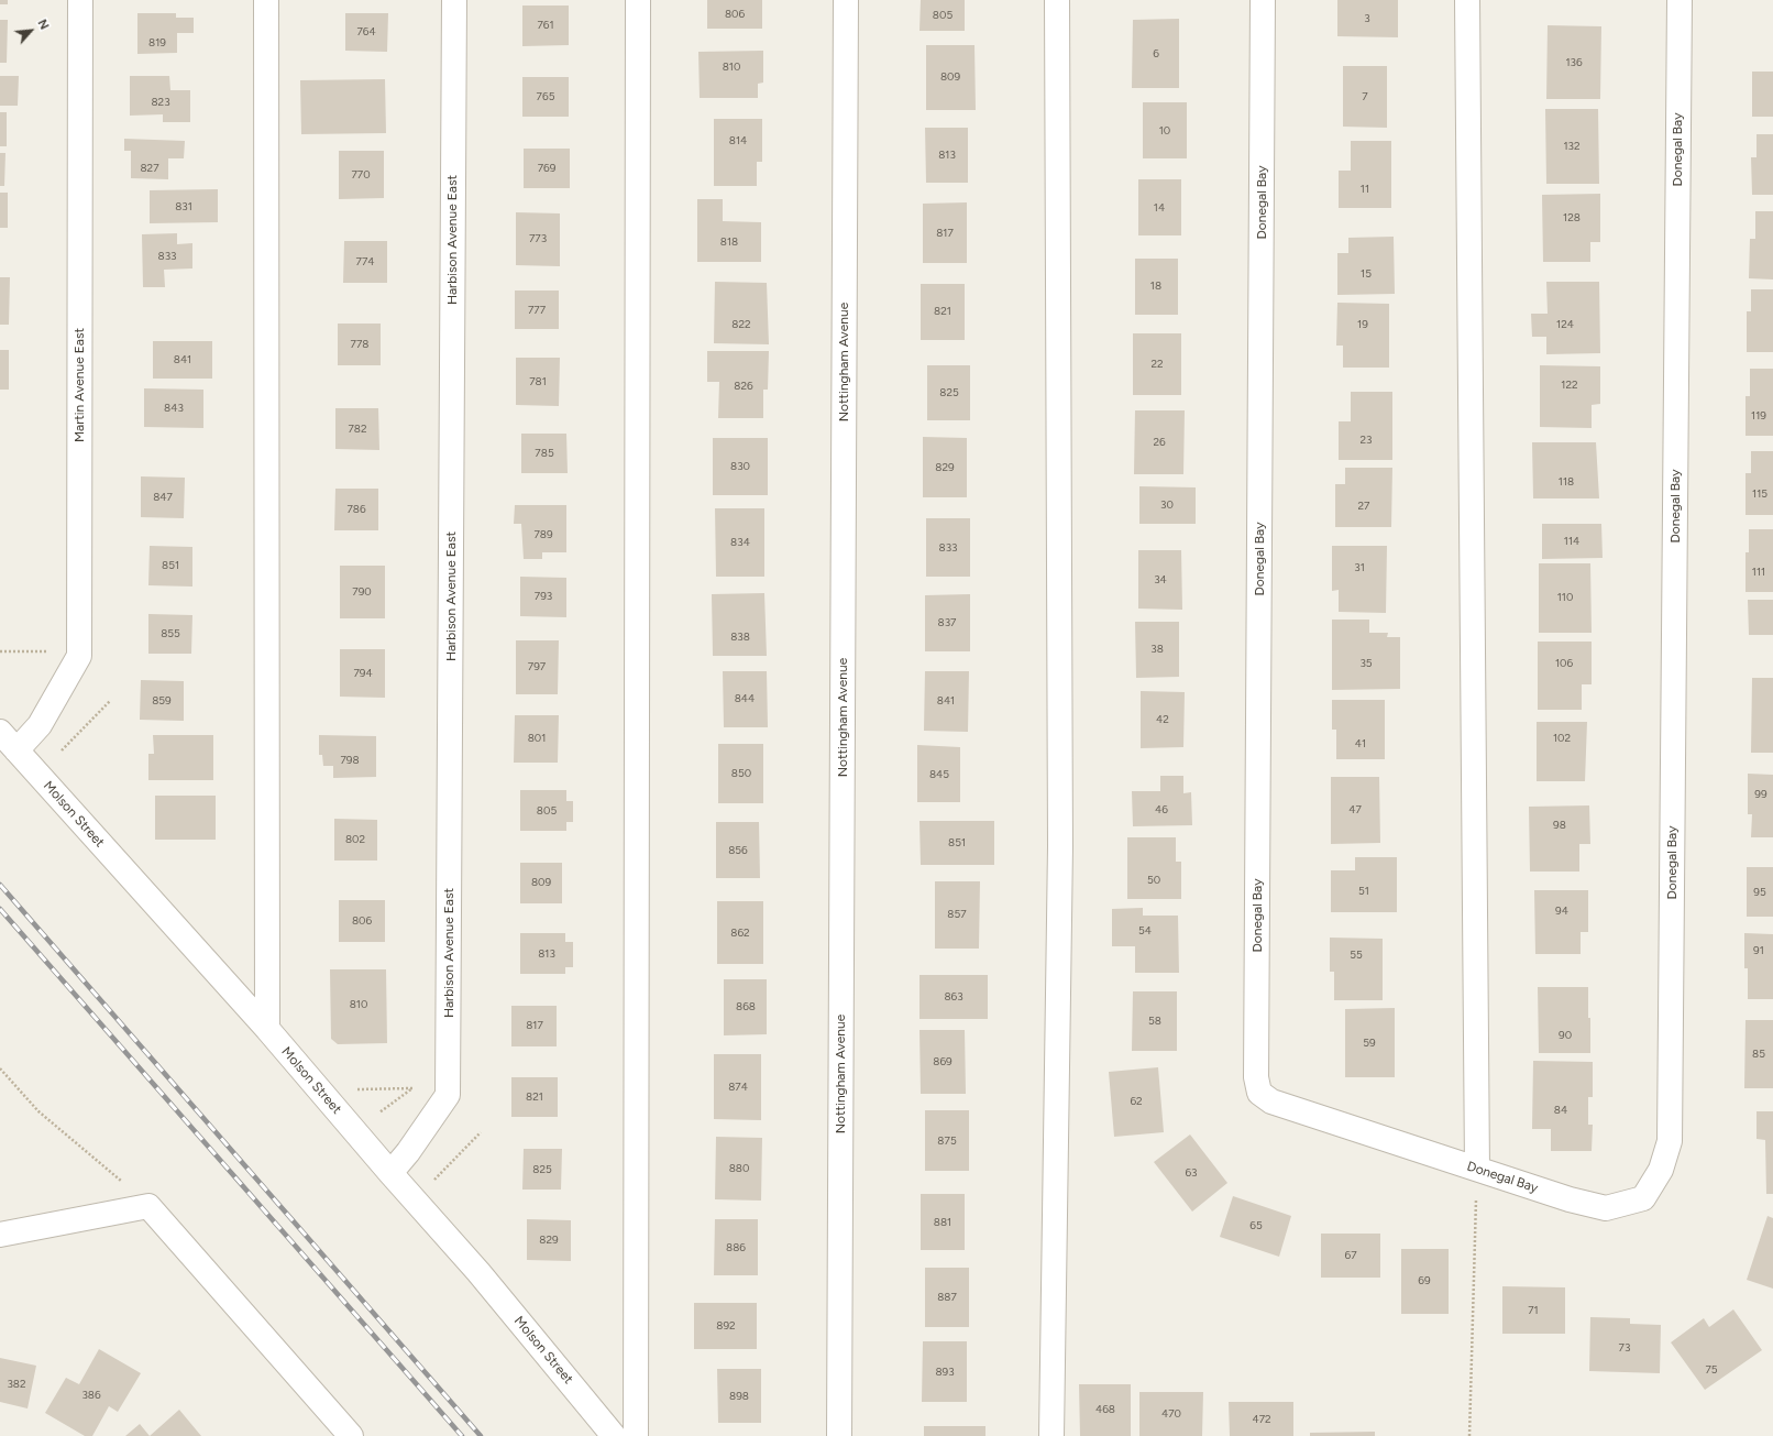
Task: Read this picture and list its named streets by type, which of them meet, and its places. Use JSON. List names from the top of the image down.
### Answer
{
  "streets": {
    "street": [
      "Donegal Bay",
      "Harbison Avenue East",
      "Nottingham Avenue",
      "Martin Avenue East",
      "Molson Street"
    ]
  },
  "crossings": [
    ["Harbison Avenue East", "Molson Street"],
    ["Martin Avenue East", "Molson Street"]
  ],
  "house_numbers": [
    "806",
    "805",
    "3",
    "761",
    "764",
    "819",
    "6",
    "136",
    "810",
    "809",
    "765",
    "7",
    "823",
    "10",
    "814",
    "132",
    "813",
    "827",
    "769",
    "770",
    "11",
    "831",
    "14",
    "128",
    "817",
    "773",
    "818",
    "833",
    "774",
    "15",
    "18",
    "777",
    "821",
    "822",
    "19",
    "124",
    "778",
    "841",
    "22",
    "781",
    "122",
    "826",
    "825",
    "843",
    "119",
    "782",
    "23",
    "26",
    "785",
    "830",
    "829",
    "118",
    "115",
    "847",
    "30",
    "27",
    "786",
    "789",
    "114",
    "834",
    "833",
    "851",
    "31",
    "111",
    "34",
    "790",
    "793",
    "110",
    "837",
    "855",
    "838",
    "38",
    "35",
    "106",
    "797",
    "794",
    "844",
    "859",
    "841",
    "42",
    "801",
    "102",
    "41",
    "798",
    "850",
    "845",
    "99",
    "46",
    "47",
    "805",
    "98",
    "802",
    "851",
    "856",
    "50",
    "809",
    "51",
    "95",
    "94",
    "857",
    "806",
    "54",
    "862",
    "91",
    "813",
    "55",
    "863",
    "810",
    "868",
    "58",
    "817",
    "90",
    "59",
    "85",
    "869",
    "874",
    "821",
    "62",
    "84",
    "875",
    "880",
    "825",
    "63",
    "881",
    "65",
    "829",
    "886",
    "67",
    "69",
    "887",
    "71",
    "892",
    "73",
    "75",
    "893",
    "382",
    "386",
    "898",
    "468",
    "470",
    "472"
  ],
  "north": "top right"
}
